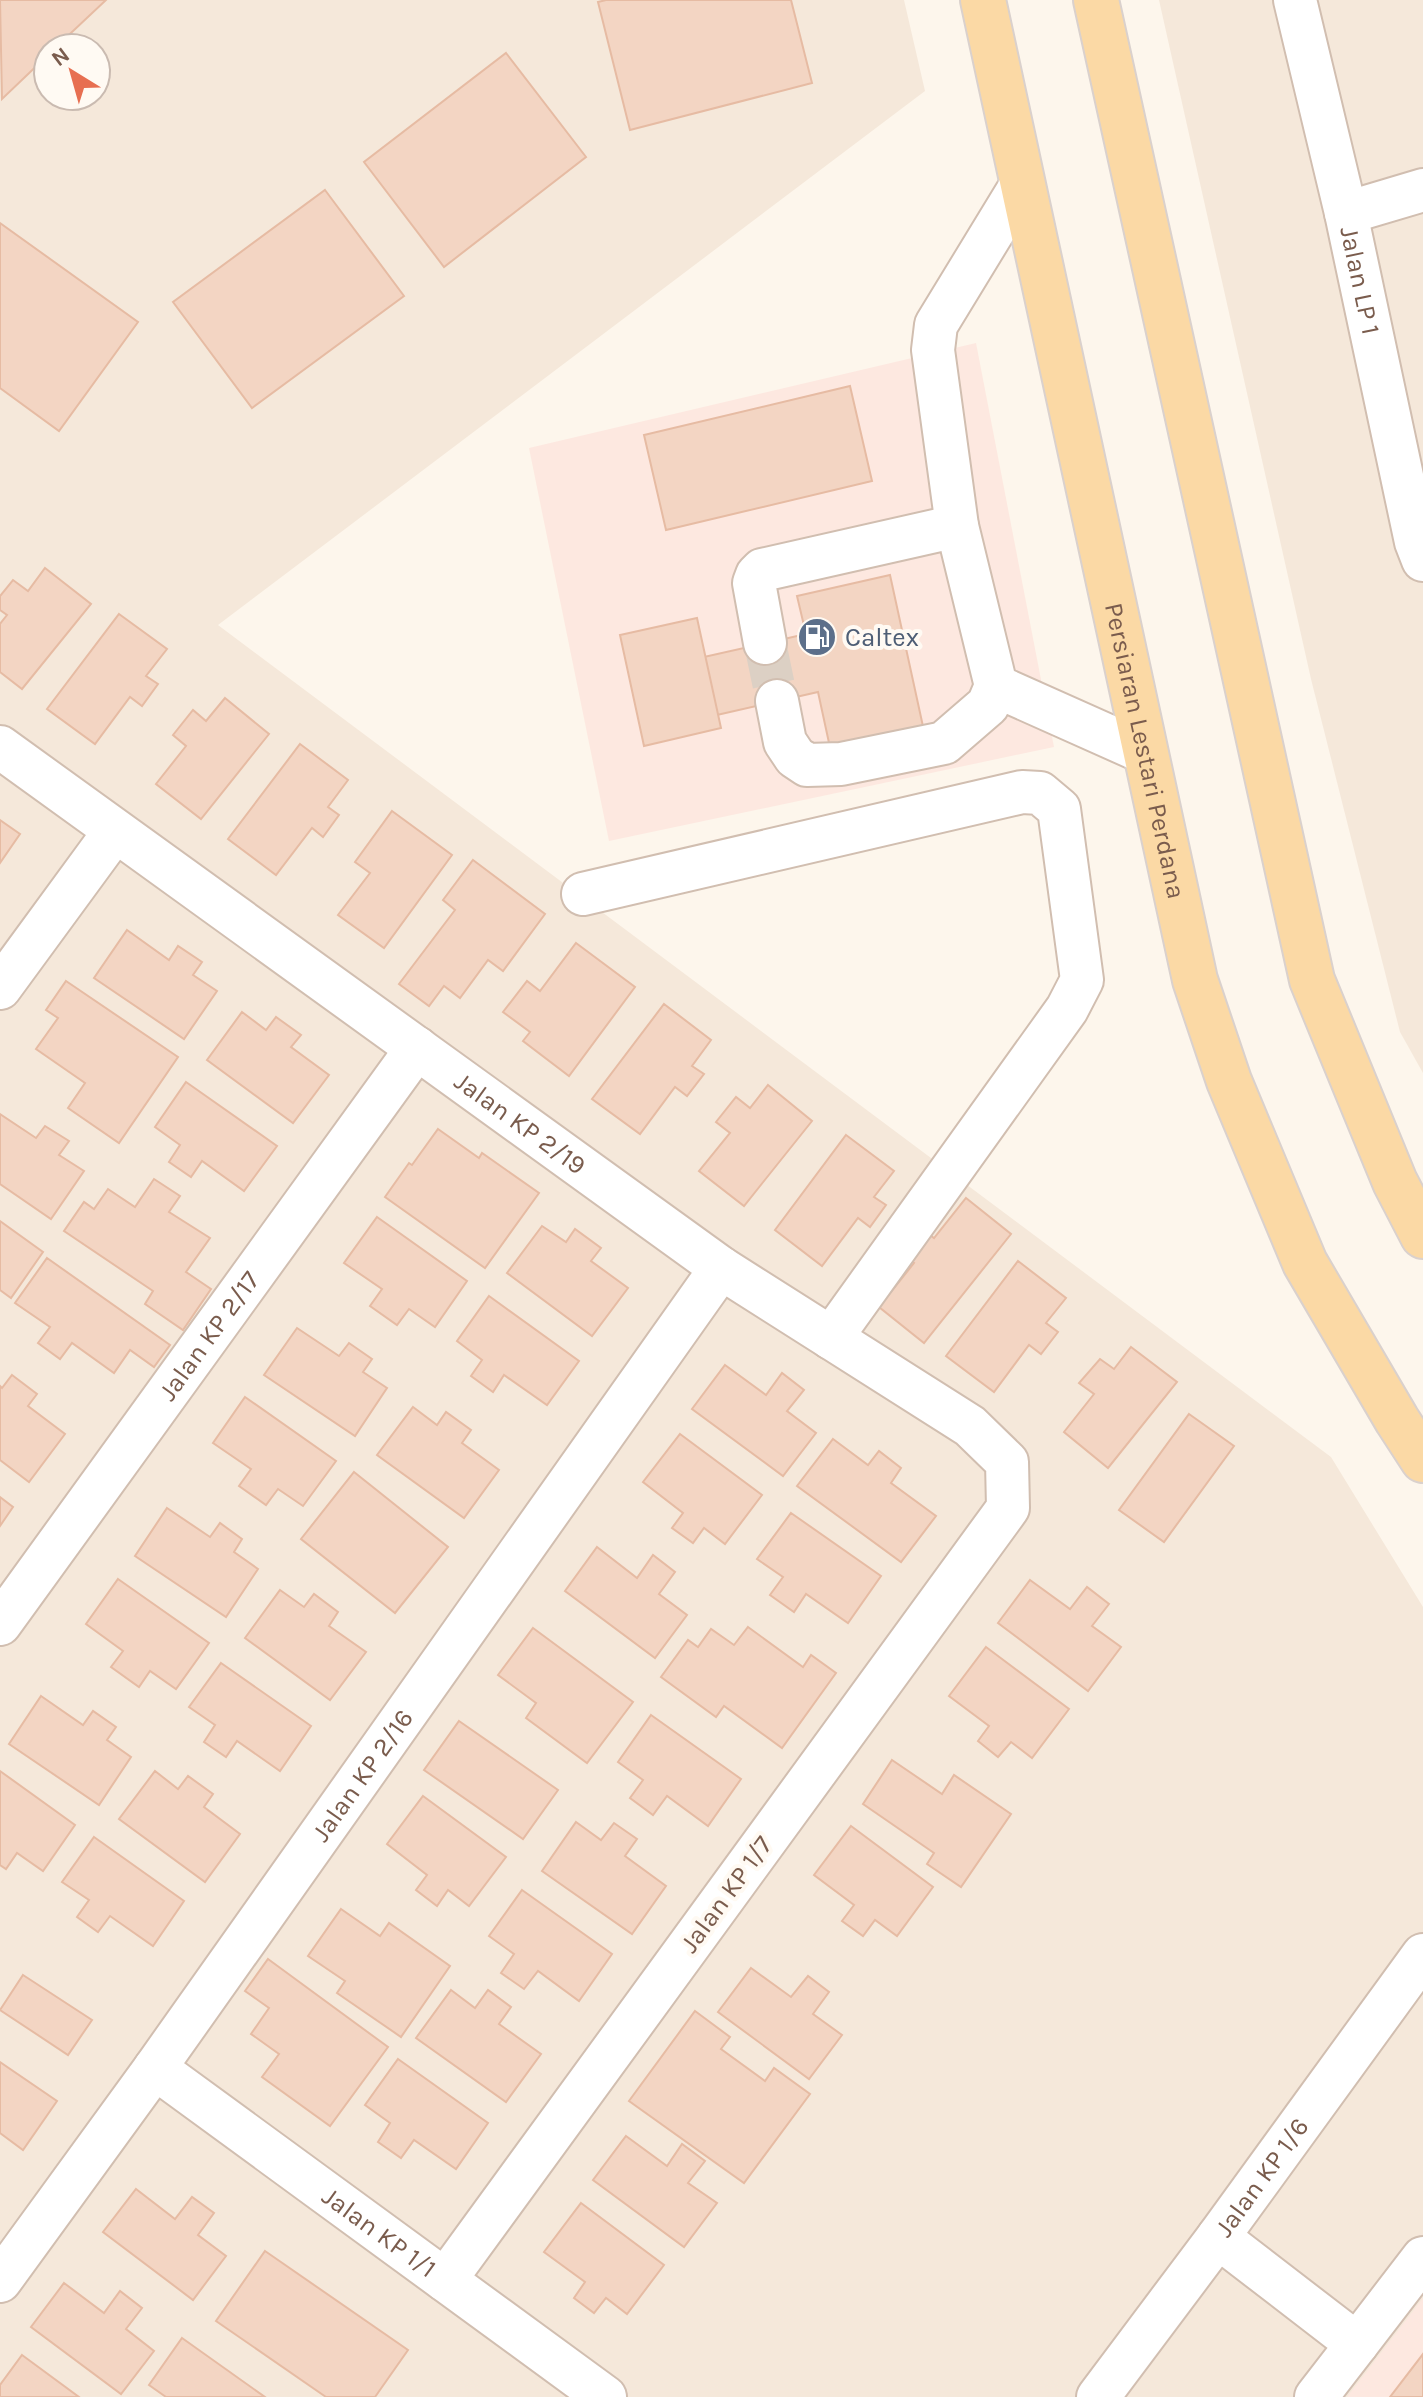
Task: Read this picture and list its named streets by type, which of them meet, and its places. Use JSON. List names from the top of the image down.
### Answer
{
  "streets": {
    "main road": ["Persiaran Lestari Perdana"],
    "street": [
      "Jalan LP 1",
      "Jalan KP 2/19",
      "Jalan KP 2/17",
      "Jalan KP 2/16",
      "Jalan KP 1/7",
      "Jalan KP 1/6",
      "Jalan KP 1/1"
    ]
  },
  "crossings": [
    ["Jalan KP 2/19", "Jalan KP 2/17"],
    ["Jalan KP 2/19", "Jalan KP 2/16"],
    ["Jalan KP 2/19", "Jalan KP 1/7"],
    ["Jalan KP 2/16", "Jalan KP 1/1"],
    ["Jalan KP 1/7", "Jalan KP 1/1"]
  ],
  "places": {
    "fuel station": ["Caltex"]
  },
  "north": "top left"
}
